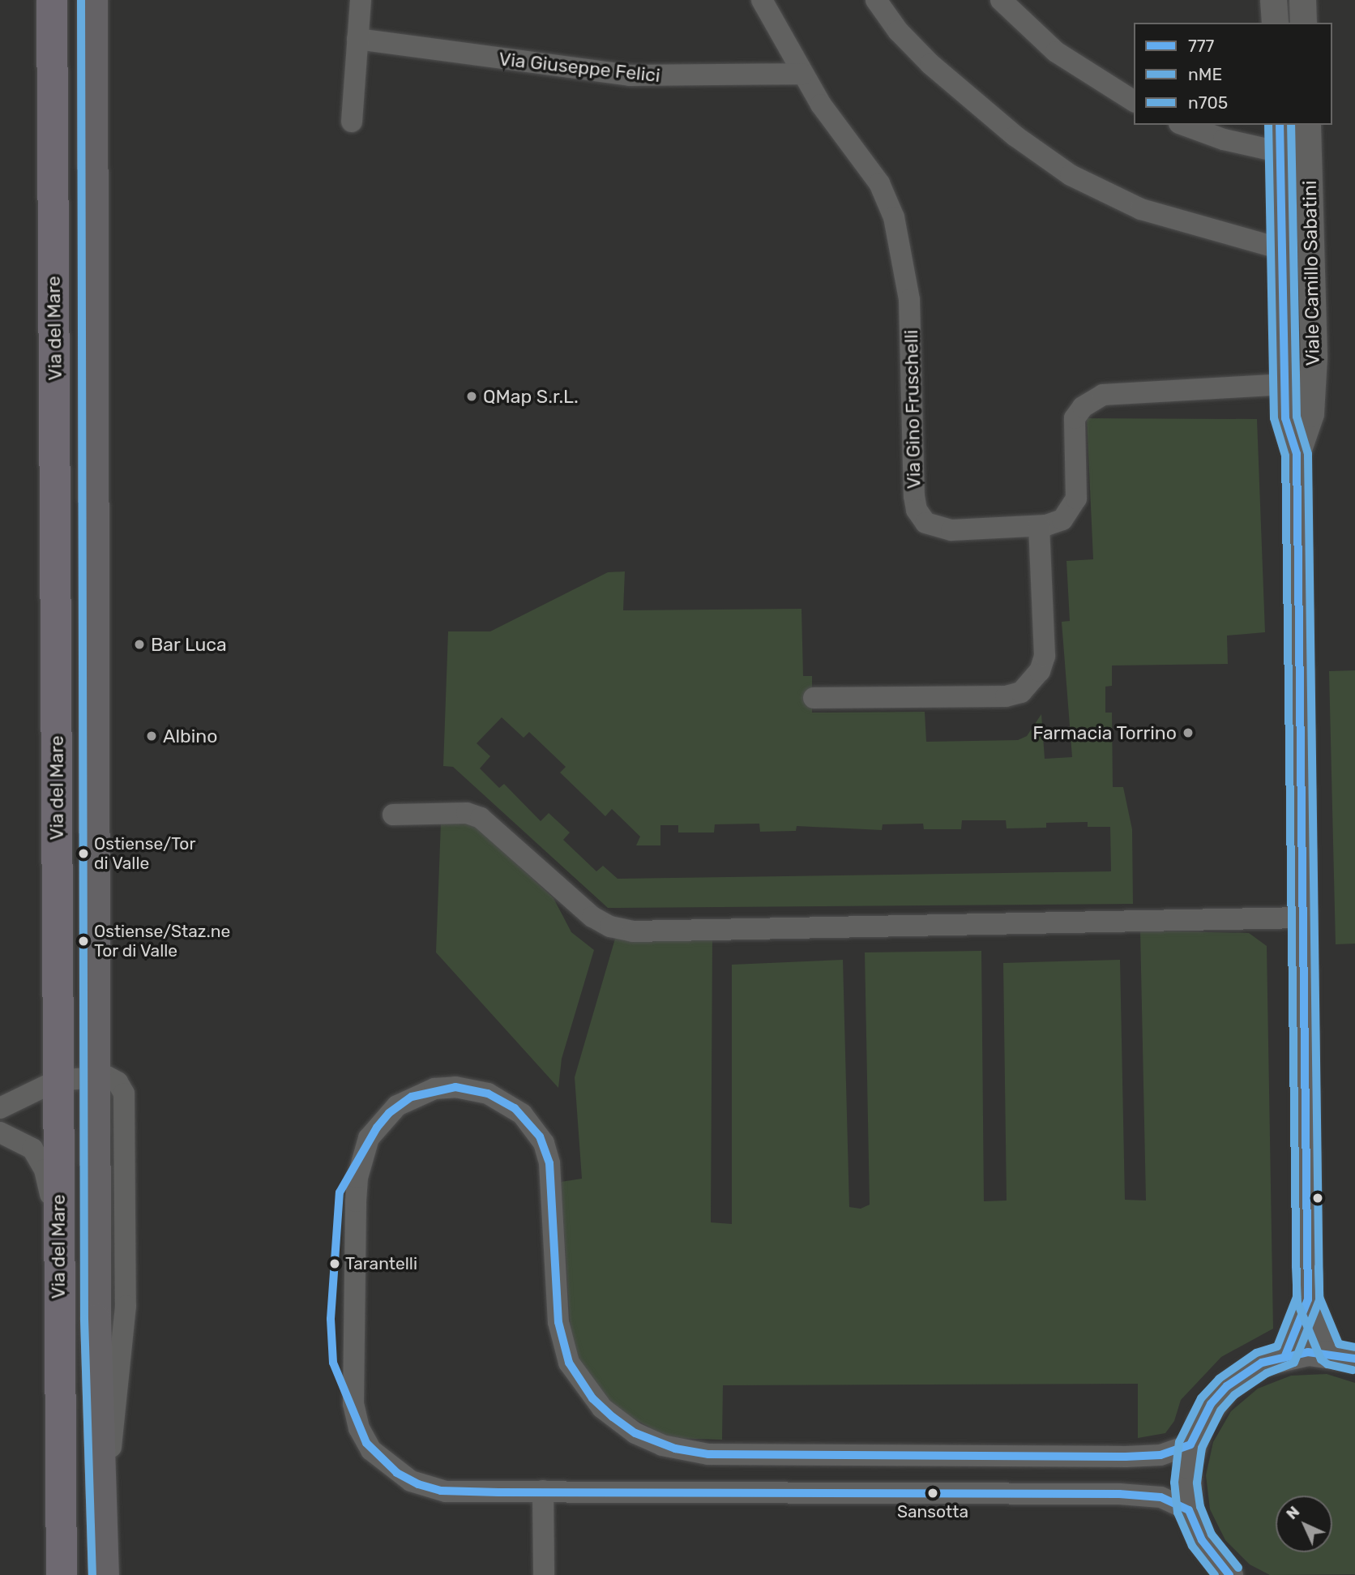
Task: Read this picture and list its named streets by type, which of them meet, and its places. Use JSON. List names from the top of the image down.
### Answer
{
  "streets": {
    "main road": ["Via del Mare"],
    "street": ["Via Giuseppe Felici", "Viale Camillo Sabatini", "Via Gino Fruschelli"]
  },
  "crossings": [
    ["Via Giuseppe Felici", "Via Gino Fruschelli"],
    ["Viale Camillo Sabatini", "Via Gino Fruschelli"]
  ],
  "places": [
    "QMap S.r.L.",
    "Bar Luca",
    "Farmacia Torrino",
    "Albino",
    "Ostiense/Tor di Valle",
    "Ostiense/Staz.ne Tor di Valle",
    "Tarantelli",
    "Sansotta"
  ],
  "lines": ["transit line nME", "transit line 777", "transit line n705"],
  "legend": ["777", "nME", "n705"],
  "north": "top left"
}
